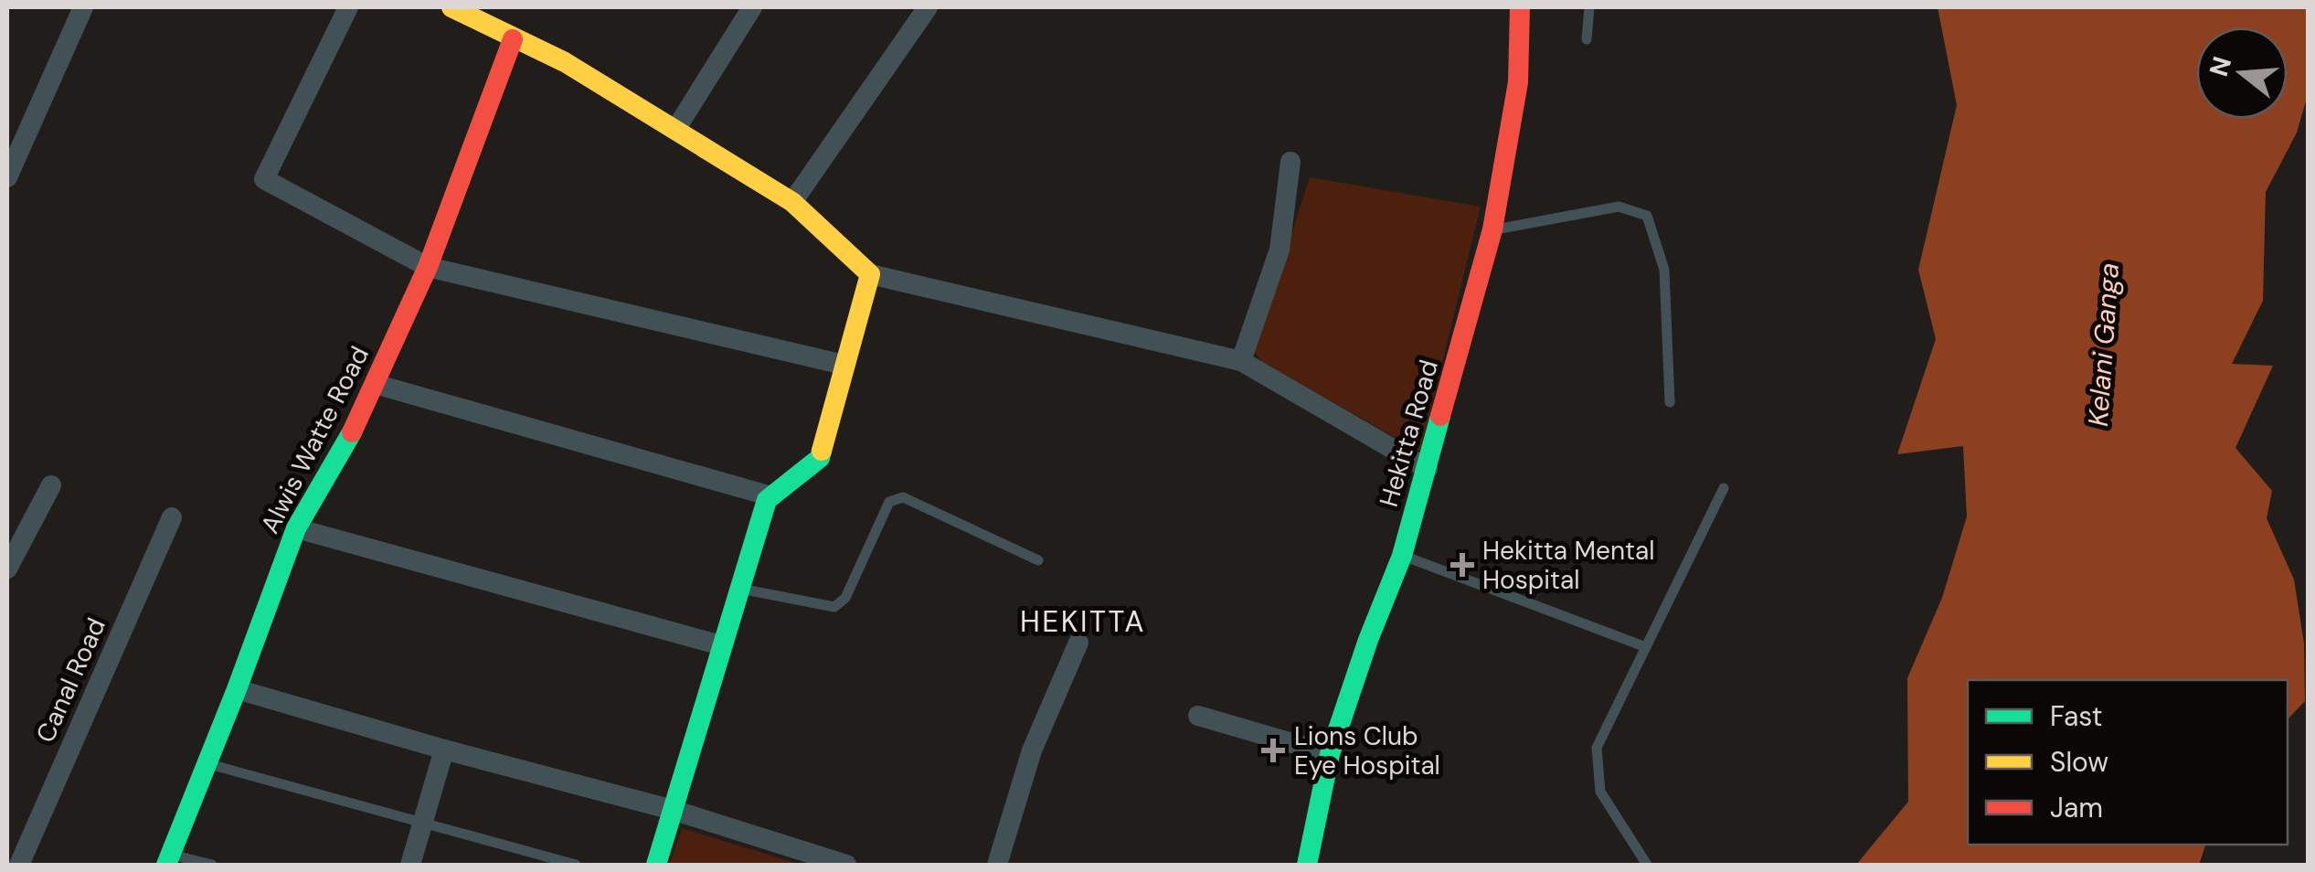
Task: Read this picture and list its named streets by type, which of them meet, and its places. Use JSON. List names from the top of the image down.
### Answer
{
  "streets": {
    "street": ["Hekitta Road", "Alwis Watte Road", "Canal Road"]
  },
  "districts": ["HEKITTA"],
  "water": ["Kelani Ganga"],
  "places": {
    "health": ["Hekitta Mental Hospital", "Lions Club Eye Hospital"]
  },
  "legend": ["Fast", "Slow", "Jam"],
  "north": "left"
}
